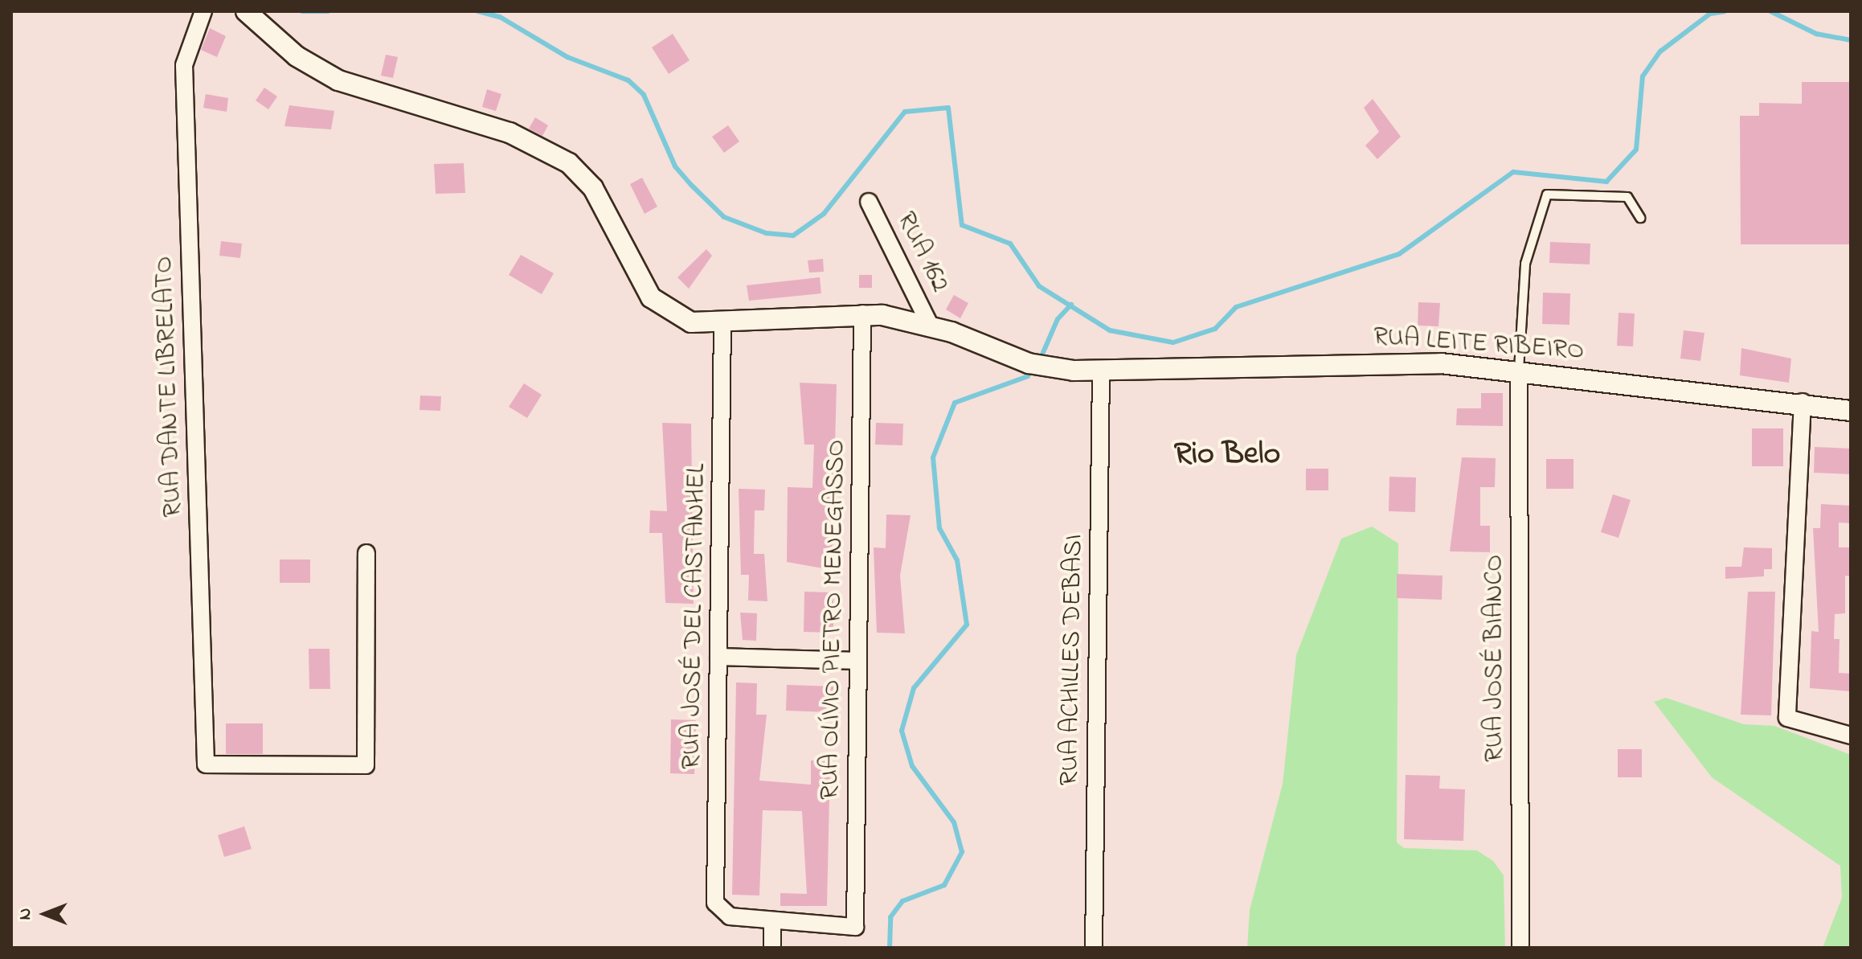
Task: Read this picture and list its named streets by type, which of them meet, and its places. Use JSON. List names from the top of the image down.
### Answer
{
  "streets": {
    "street": [
      "RUA 162",
      "RUA LEITE RIBEIRO",
      "RUA DANTE LIBRELATO",
      "RUA JOSÉ DEL CASTANHEL",
      "RUA OLÍVIO PIETRO MENEGASSO",
      "RUA JOSÉ BIANCO",
      "RUA ACHILLES DEBASI"
    ]
  },
  "crossings": [
    ["RUA 162", "RUA LEITE RIBEIRO"],
    ["RUA LEITE RIBEIRO", "RUA JOSÉ DEL CASTANHEL"],
    ["RUA LEITE RIBEIRO", "RUA OLÍVIO PIETRO MENEGASSO"],
    ["RUA LEITE RIBEIRO", "RUA JOSÉ BIANCO"],
    ["RUA LEITE RIBEIRO", "RUA ACHILLES DEBASI"],
    ["RUA JOSÉ DEL CASTANHEL", "RUA OLÍVIO PIETRO MENEGASSO"]
  ],
  "districts": ["Rio Belo"],
  "north": "left"
}
